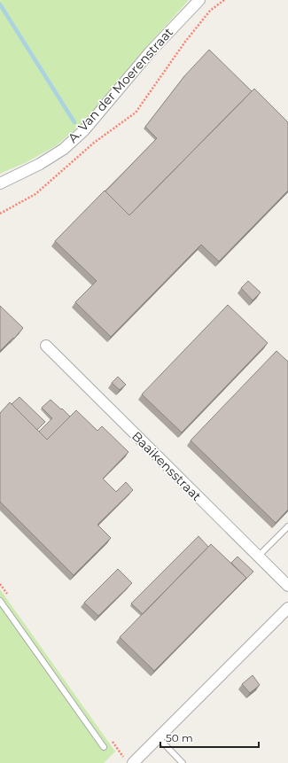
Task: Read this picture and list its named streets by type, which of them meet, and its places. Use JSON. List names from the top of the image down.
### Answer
{
  "streets": {
    "street": ["A. Van der Moerenstraat", "Baaikensstraat"]
  },
  "scale_bar": "50 m"
}
